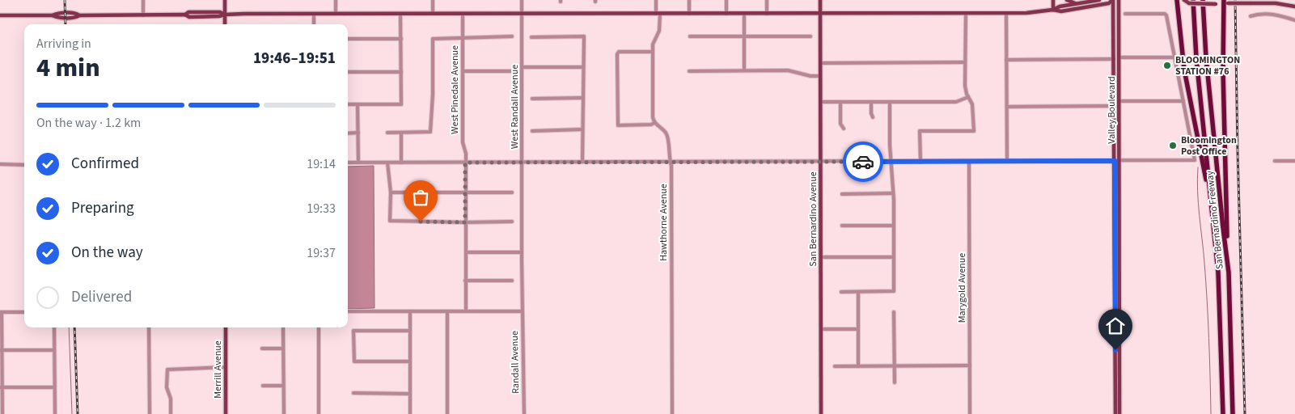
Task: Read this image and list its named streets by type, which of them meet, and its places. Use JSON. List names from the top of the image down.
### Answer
{
  "streets": {
    "highway": ["San Bernardino Freeway"],
    "main road": ["Valley Boulevard", "San Bernardino Avenue", "Merrill Avenue"],
    "street": [
      "West Pinedale Avenue",
      "West Randall Avenue",
      "Hawthorne Avenue",
      "Marygold Avenue",
      "Randall Avenue"
    ]
  },
  "crossings": [
    ["West Randall Avenue", "Randall Avenue"]
  ],
  "places": ["BLOOMINGTON STATION #76", "Bloomington Post Office"],
  "page": {
    "heading": ["4 min", "Arriving in", "19:46–19:51"],
    "bar": "On the way · 1.2 km",
    "list": [
      ["Confirmed", "19:14"],
      ["Preparing", "19:33"],
      ["On the way", "19:37"],
      "Delivered"
    ]
  }
}
